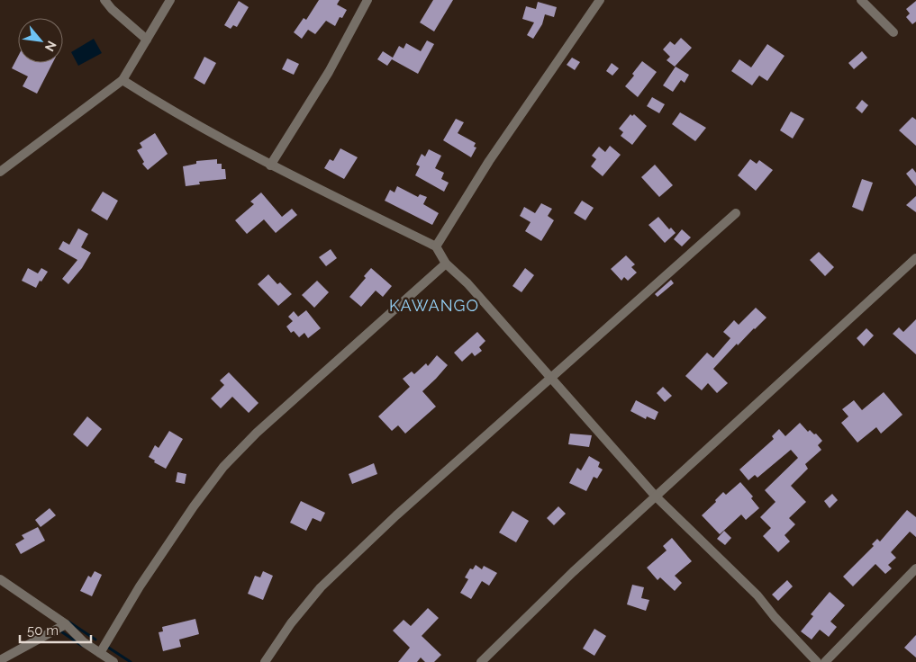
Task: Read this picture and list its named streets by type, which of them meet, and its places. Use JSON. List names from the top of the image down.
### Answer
{
  "districts": ["KAWANGO"],
  "scale_bar": "50 m",
  "north": "bottom right"
}
